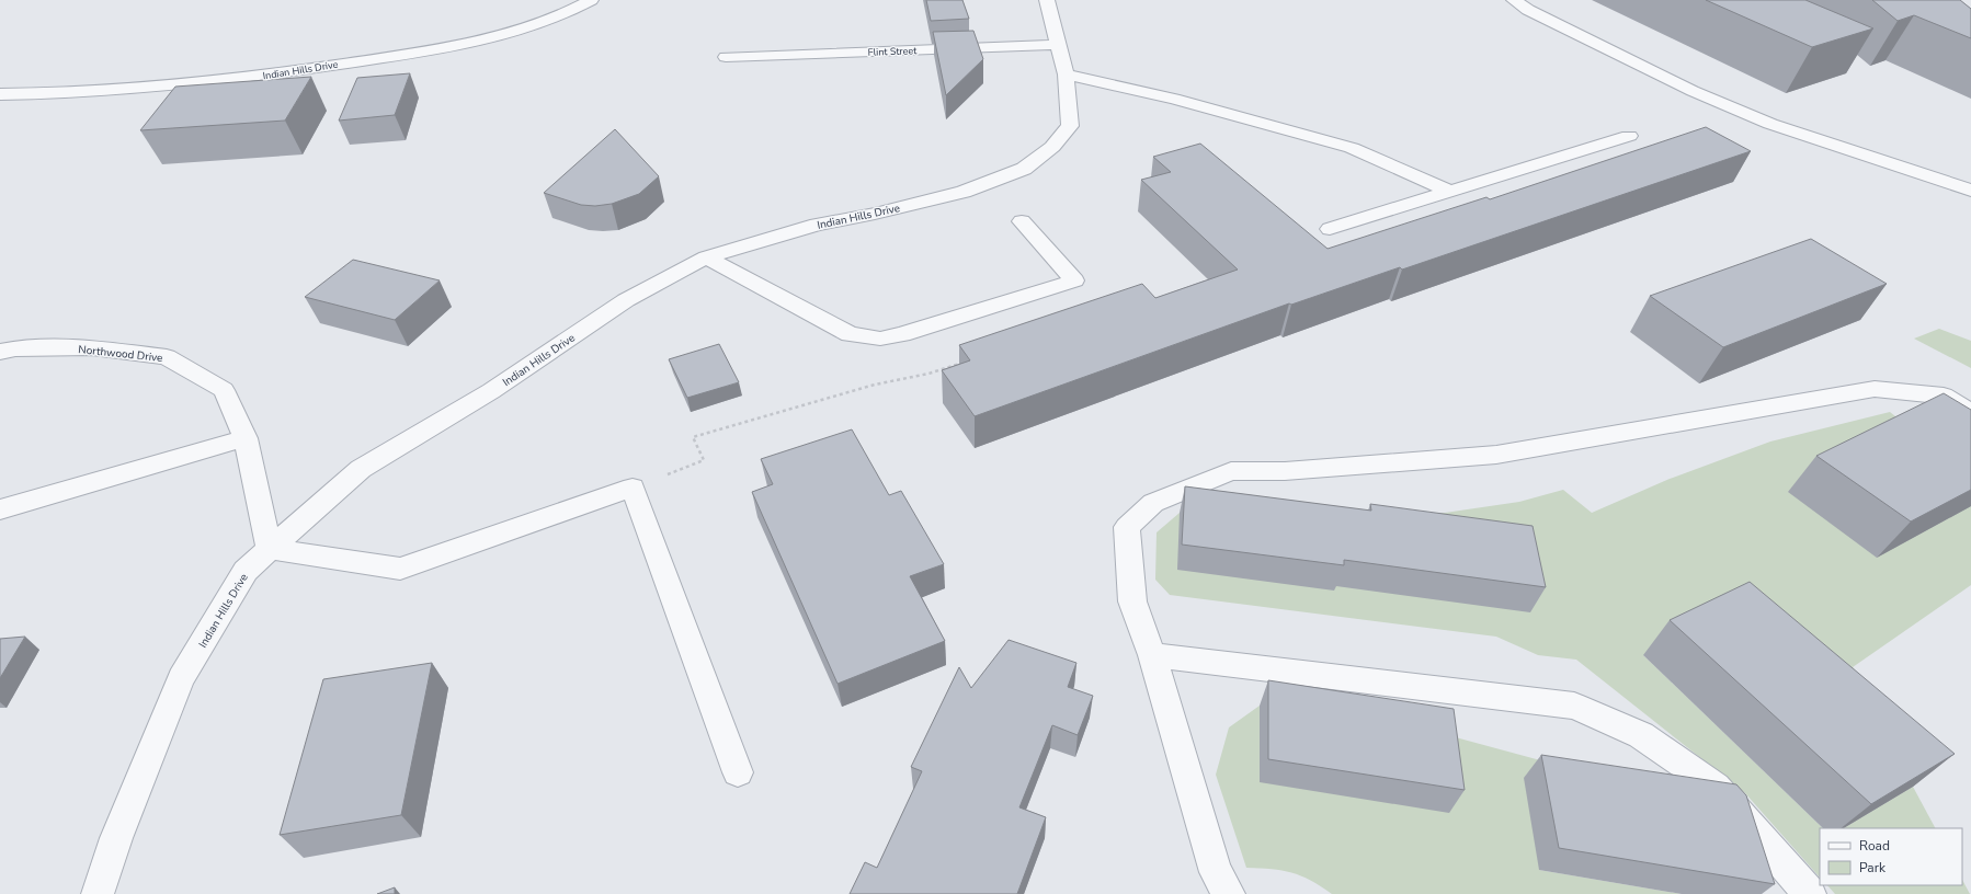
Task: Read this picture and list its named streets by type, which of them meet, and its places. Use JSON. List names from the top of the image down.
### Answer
{
  "streets": {
    "street": ["Flint Street", "Indian Hills Drive", "Northwood Drive"]
  },
  "crossings": [
    ["Flint Street", "Indian Hills Drive"],
    ["Indian Hills Drive", "Northwood Drive"]
  ],
  "legend": ["Road", "Park"]
}
